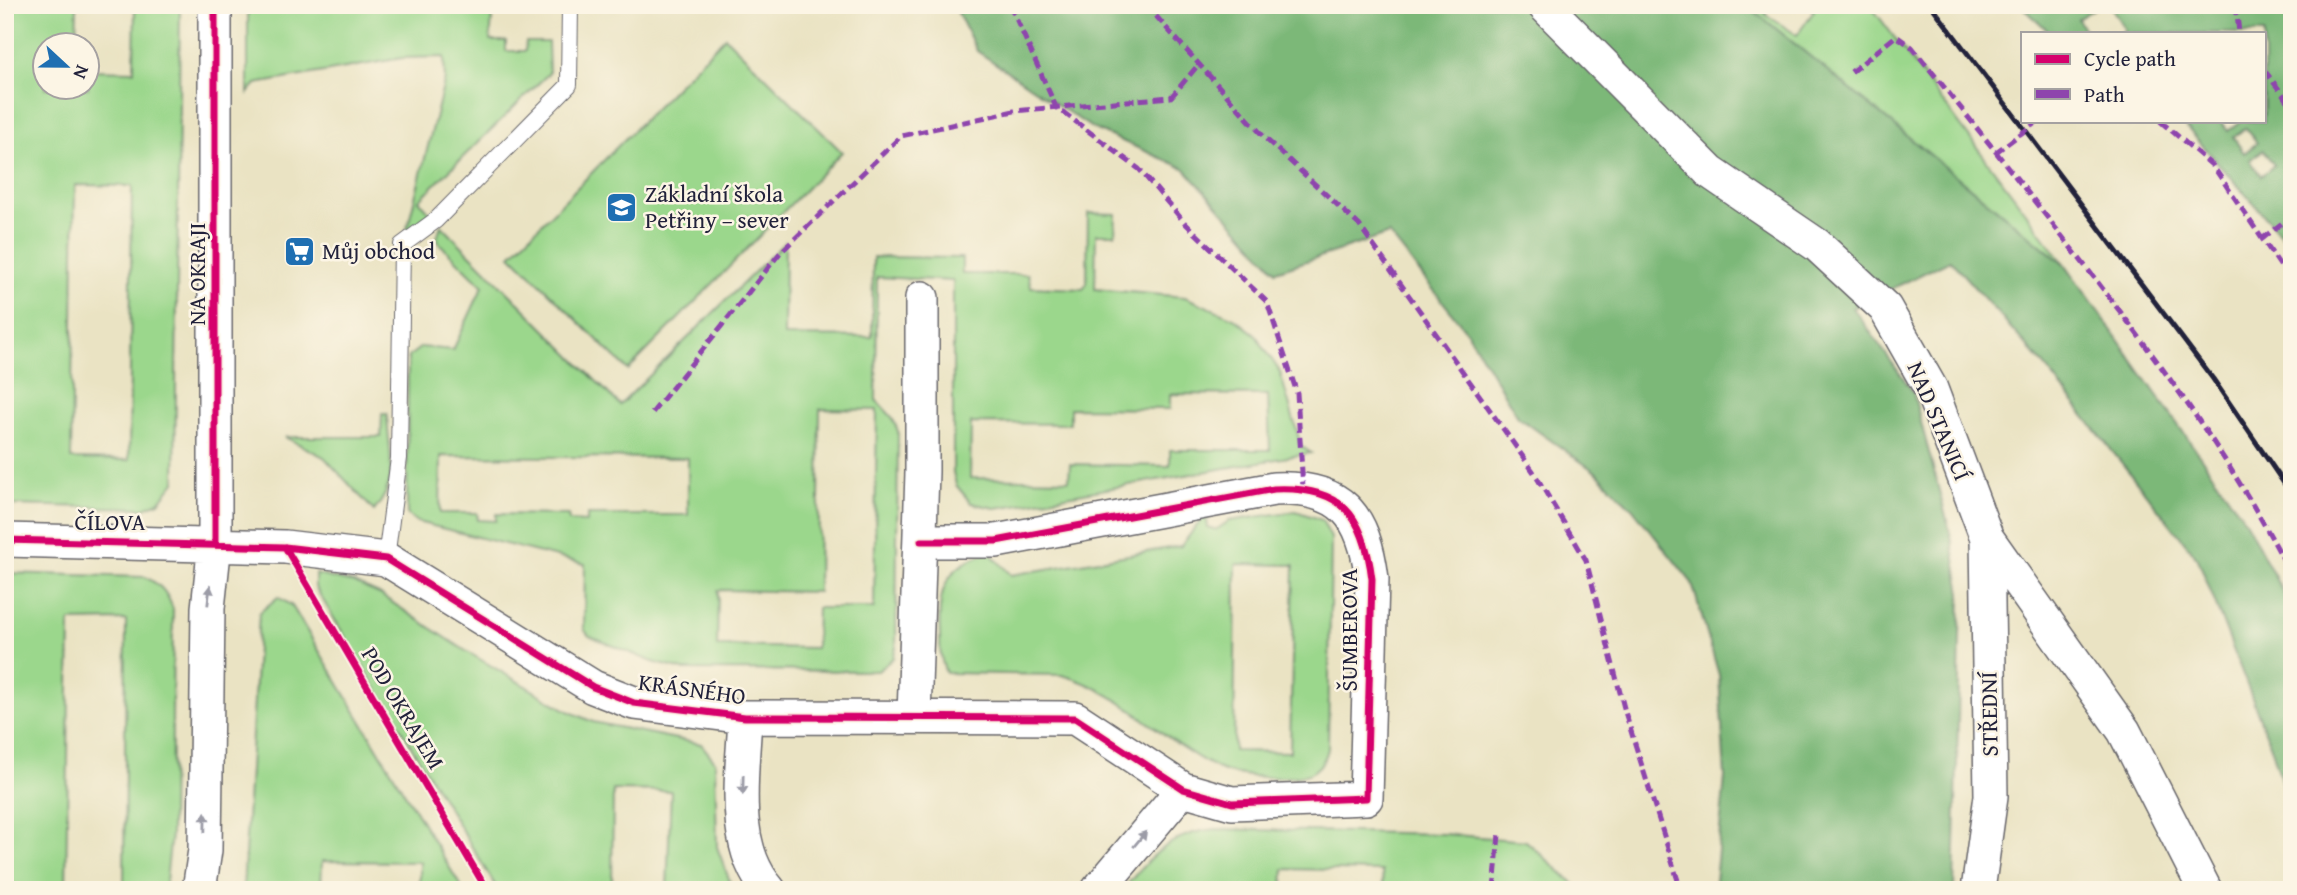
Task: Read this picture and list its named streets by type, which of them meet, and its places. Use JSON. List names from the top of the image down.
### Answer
{
  "streets": {
    "street": [
      "NA OKRAJI",
      "NAD STANICÍ",
      "ČÍLOVA",
      "ŠUMBEROVA",
      "KRÁSNÉHO",
      "STŘEDNÍ"
    ],
    "cycle path": ["POD OKRAJEM"]
  },
  "crossings": [
    ["NA OKRAJI", "ČÍLOVA"],
    ["NA OKRAJI", "KRÁSNÉHO"],
    ["NAD STANICÍ", "STŘEDNÍ"],
    ["ČÍLOVA", "KRÁSNÉHO"],
    ["ŠUMBEROVA", "KRÁSNÉHO"]
  ],
  "one_way": ["NA OKRAJI"],
  "places": {
    "school or university": ["Základní škola Petřiny – sever"],
    "supermarket": ["Můj obchod"]
  },
  "legend": ["Cycle path", "Path"],
  "north": "right"
}
